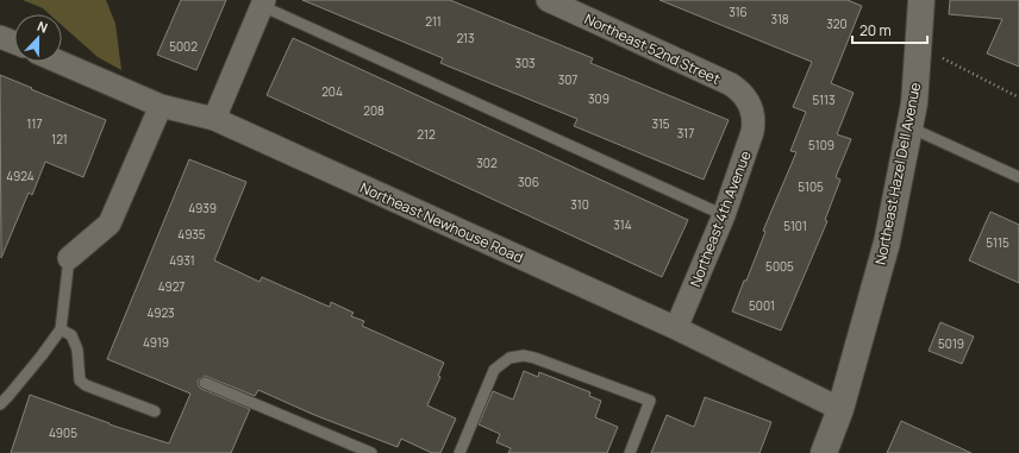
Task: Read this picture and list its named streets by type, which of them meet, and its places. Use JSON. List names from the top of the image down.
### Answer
{
  "streets": {
    "street": [
      "Northeast 52nd Street",
      "Northeast Hazel Dell Avenue",
      "Northeast 4th Avenue",
      "Northeast Newhouse Road"
    ]
  },
  "crossings": [
    ["Northeast 52nd Street", "Northeast 4th Avenue"],
    ["Northeast Hazel Dell Avenue", "Northeast Newhouse Road"],
    ["Northeast 4th Avenue", "Northeast Newhouse Road"]
  ],
  "house_numbers": [
    "316",
    "318",
    "211",
    "320",
    "213",
    "5002",
    "303",
    "307",
    "204",
    "309",
    "5113",
    "208",
    "117",
    "315",
    "317",
    "212",
    "121",
    "5109",
    "302",
    "4924",
    "306",
    "5105",
    "310",
    "4939",
    "314",
    "5101",
    "4935",
    "5115",
    "4931",
    "5005",
    "4927",
    "5001",
    "4923",
    "4919",
    "5019",
    "4905"
  ],
  "scale_bar": "20 m",
  "north": "top"
}
